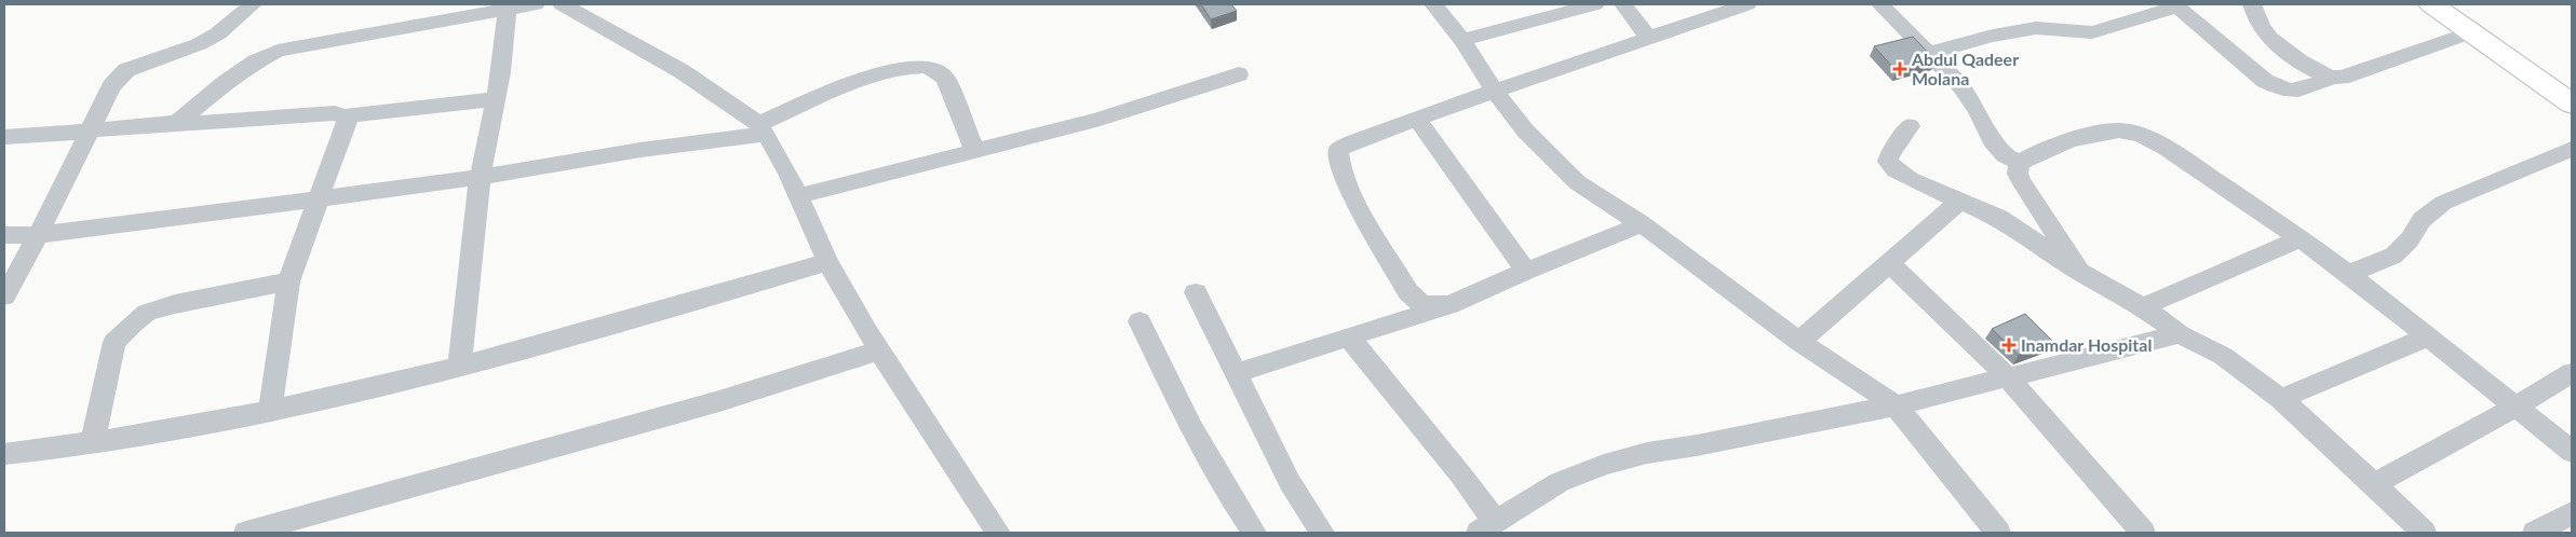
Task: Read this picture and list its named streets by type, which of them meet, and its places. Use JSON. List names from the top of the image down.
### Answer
{
  "places": {
    "health": ["Abdul Qadeer Molana", "Inamdar Hospital"]
  }
}
